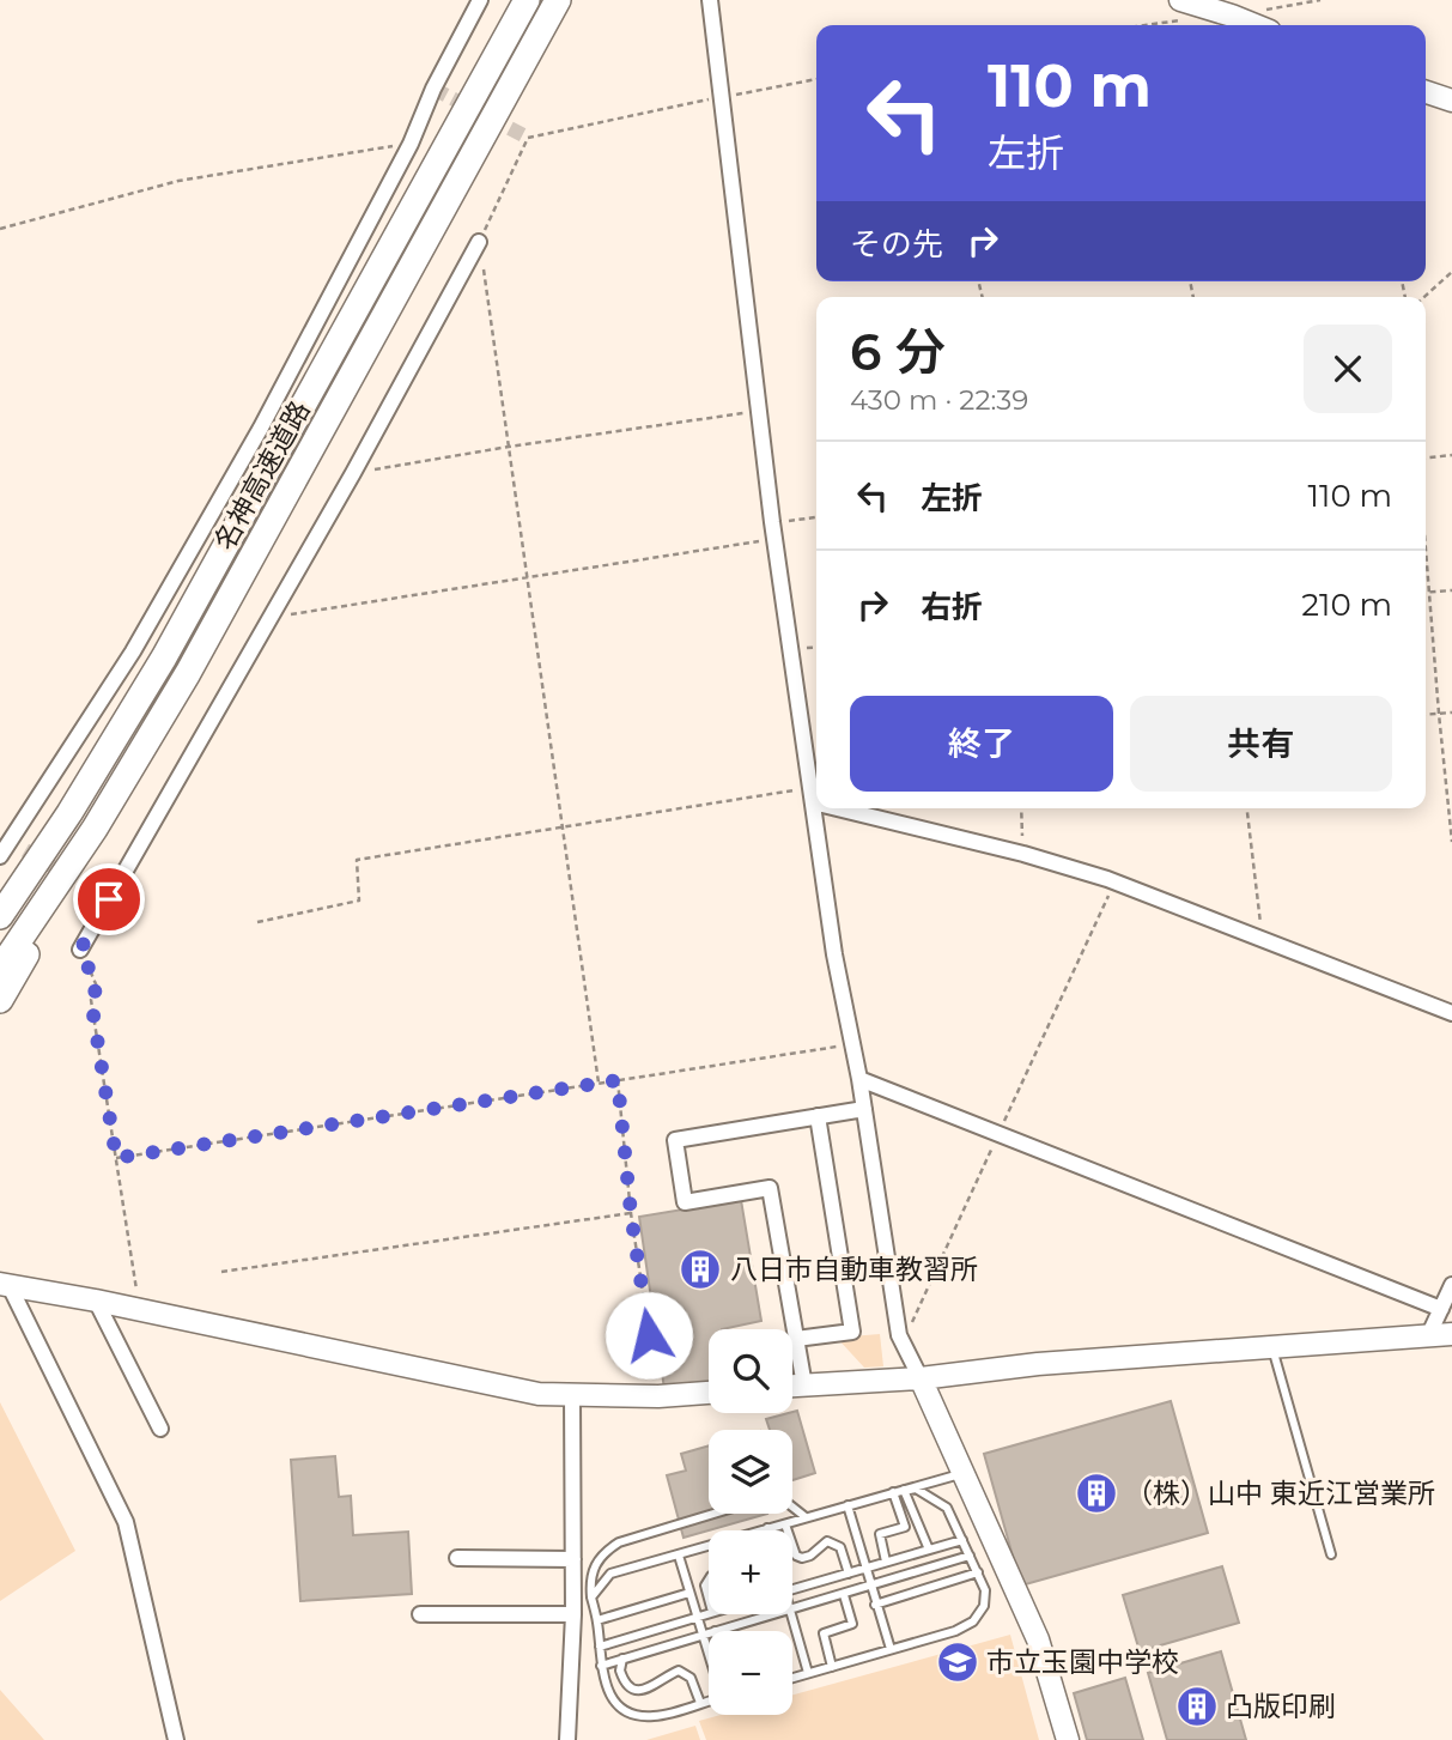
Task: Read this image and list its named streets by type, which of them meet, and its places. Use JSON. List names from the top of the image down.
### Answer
{
  "streets": {
    "highway": ["名神高速道路"]
  },
  "places": {
    "building": ["八日市自動車教習所", "（株）山中 東近江営業所", "凸版印刷"],
    "school or university": ["市立玉園中学校"]
  },
  "page": {
    "turn": ["110 m", "左折"],
    "then": "その先",
    "heading": ["6 分", "430 m · 22:39"],
    "list": [
      {
        "name": "左折",
        "value": "110 m"
      },
      {
        "name": "右折",
        "value": "210 m"
      }
    ],
    "buttons": ["終了", "共有"],
    "map_buttons": ["+", "−"]
  }
}
